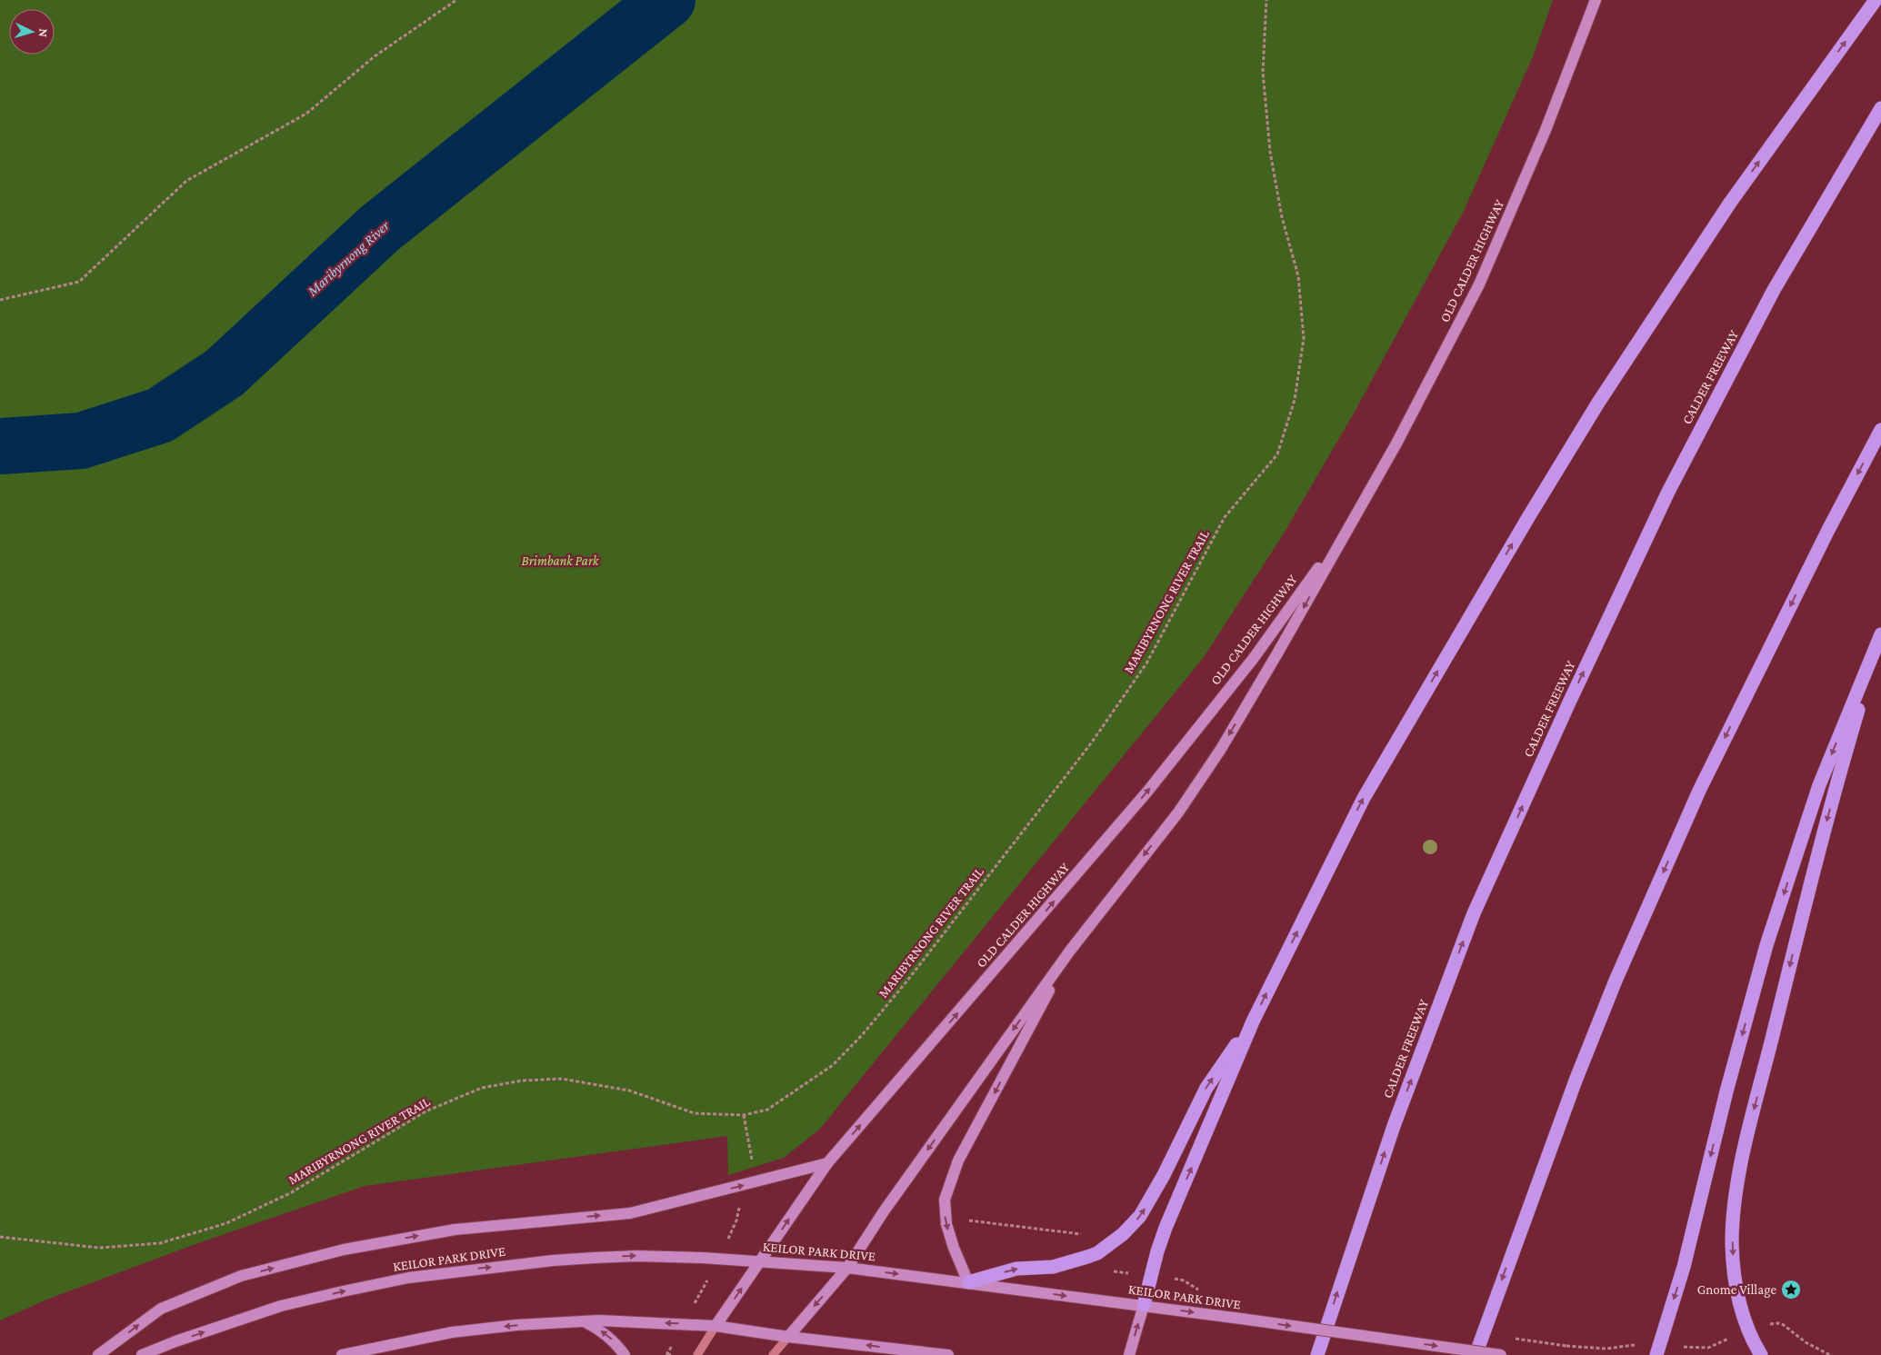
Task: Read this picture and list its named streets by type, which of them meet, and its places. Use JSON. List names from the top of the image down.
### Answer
{
  "streets": {
    "highway": ["CALDER FREEWAY"],
    "main road": ["OLD CALDER HIGHWAY", "KEILOR PARK DRIVE"],
    "path": ["MARIBYRNONG RIVER TRAIL"]
  },
  "crossings": [
    ["OLD CALDER HIGHWAY", "KEILOR PARK DRIVE"]
  ],
  "water": ["Maribyrnong River"],
  "parks": ["Brimbank Park"],
  "places": {
    "place": ["Gnome Village"]
  },
  "north": "right"
}
